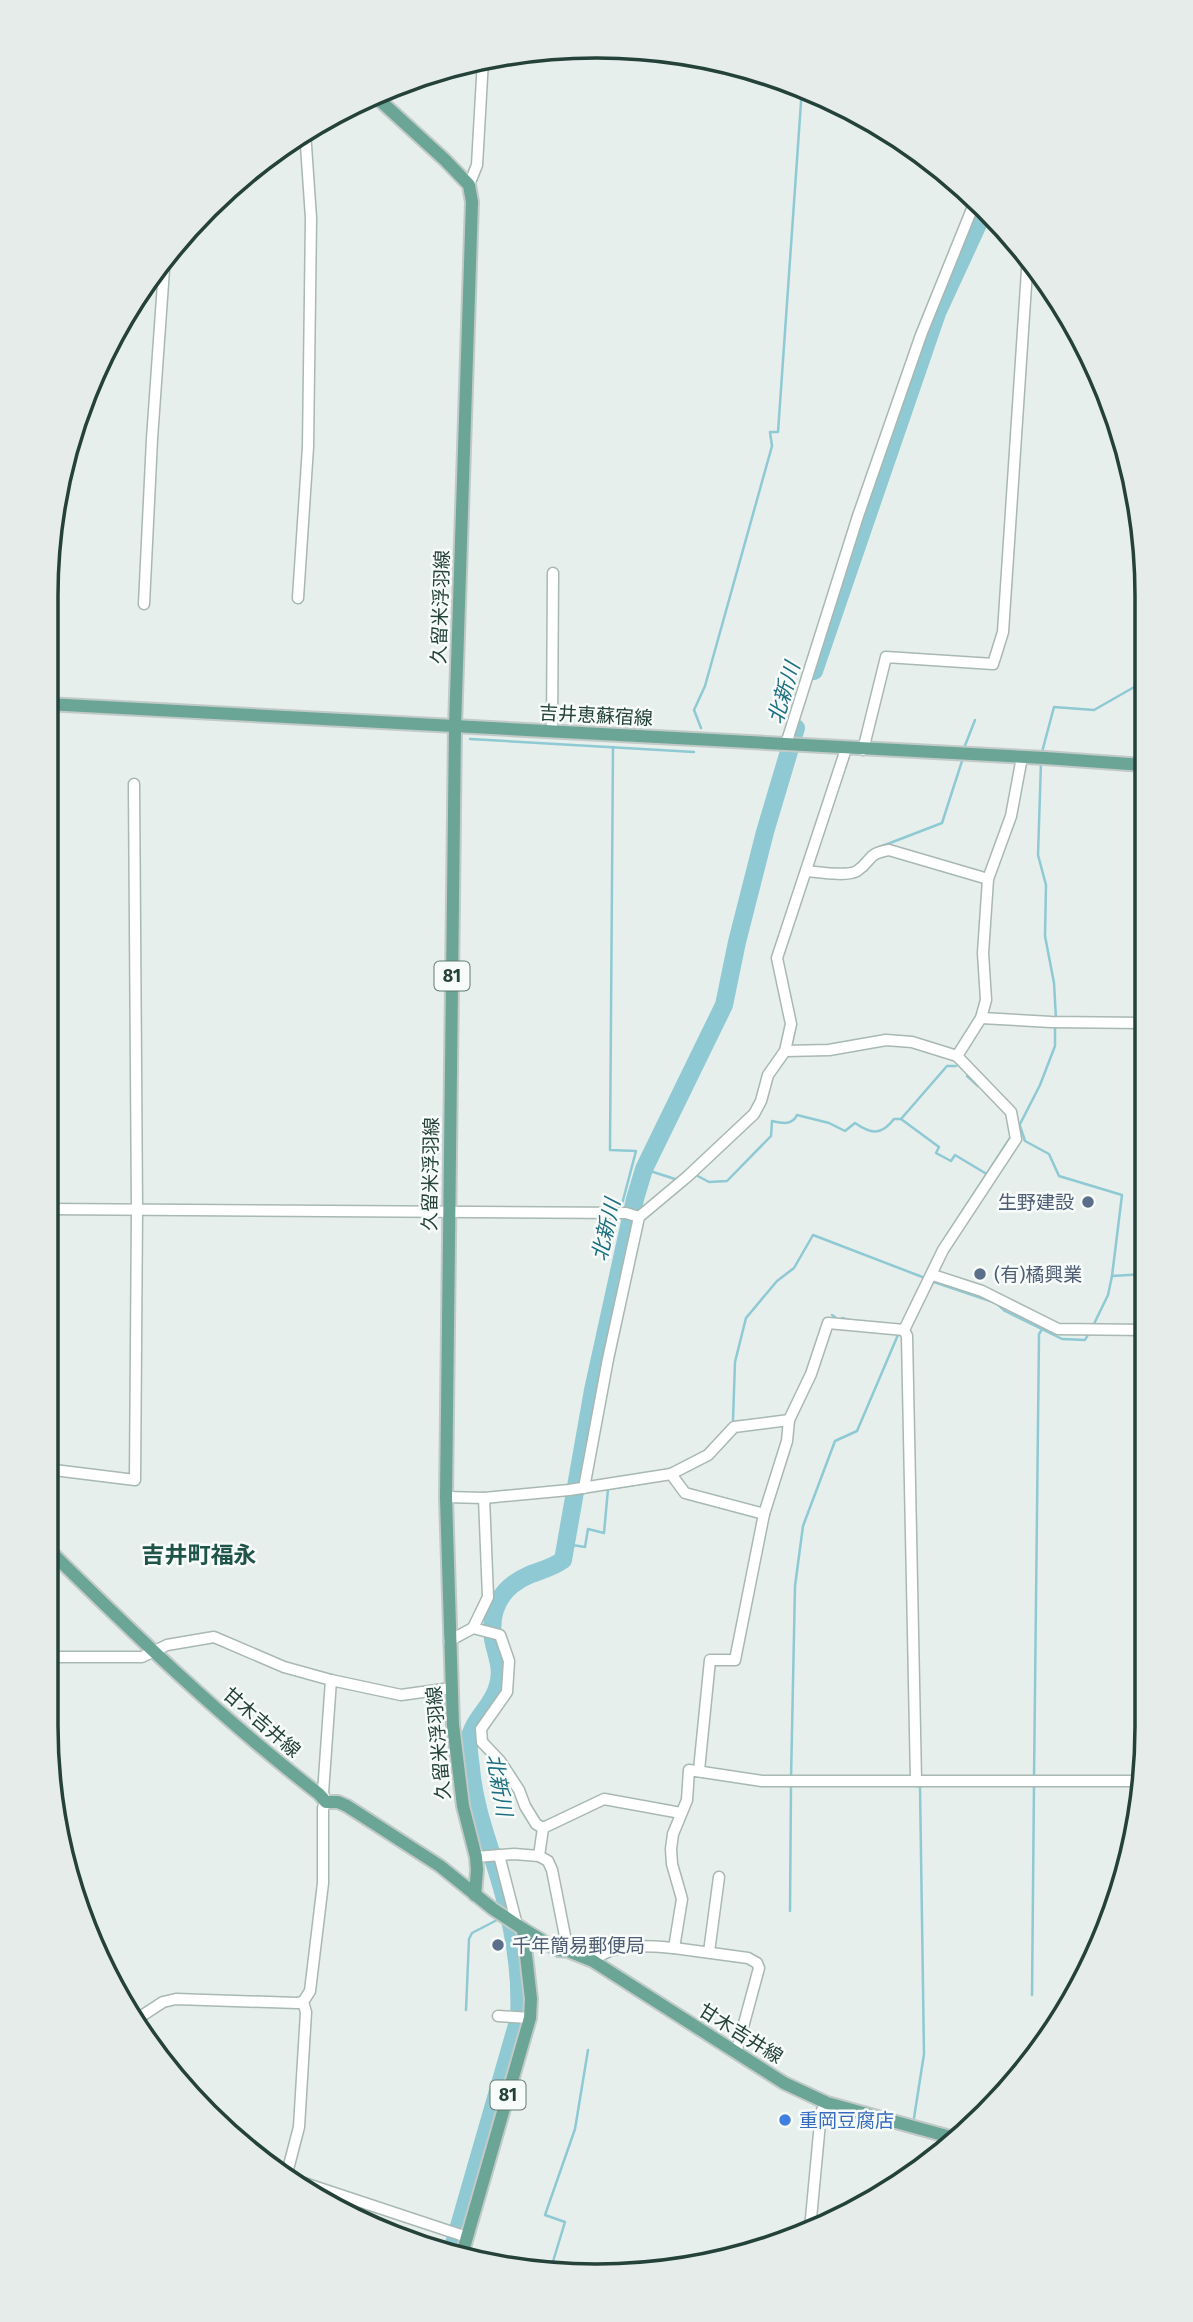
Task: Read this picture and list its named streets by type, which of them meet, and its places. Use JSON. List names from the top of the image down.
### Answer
{
  "streets": {
    "main road": [
      "久留米浮羽線",
      "吉井恵蘇宿線",
      "81",
      "甘木吉井線"
    ]
  },
  "crossings": [
    ["久留米浮羽線", "吉井恵蘇宿線"],
    ["久留米浮羽線", "甘木吉井線"],
    ["81", "甘木吉井線"]
  ],
  "districts": ["吉井町福永"],
  "water": ["北新川"],
  "places": [
    "生野建設",
    "(有)橘興業",
    "千年簡易郵便局",
    "重岡豆腐店"
  ]
}
